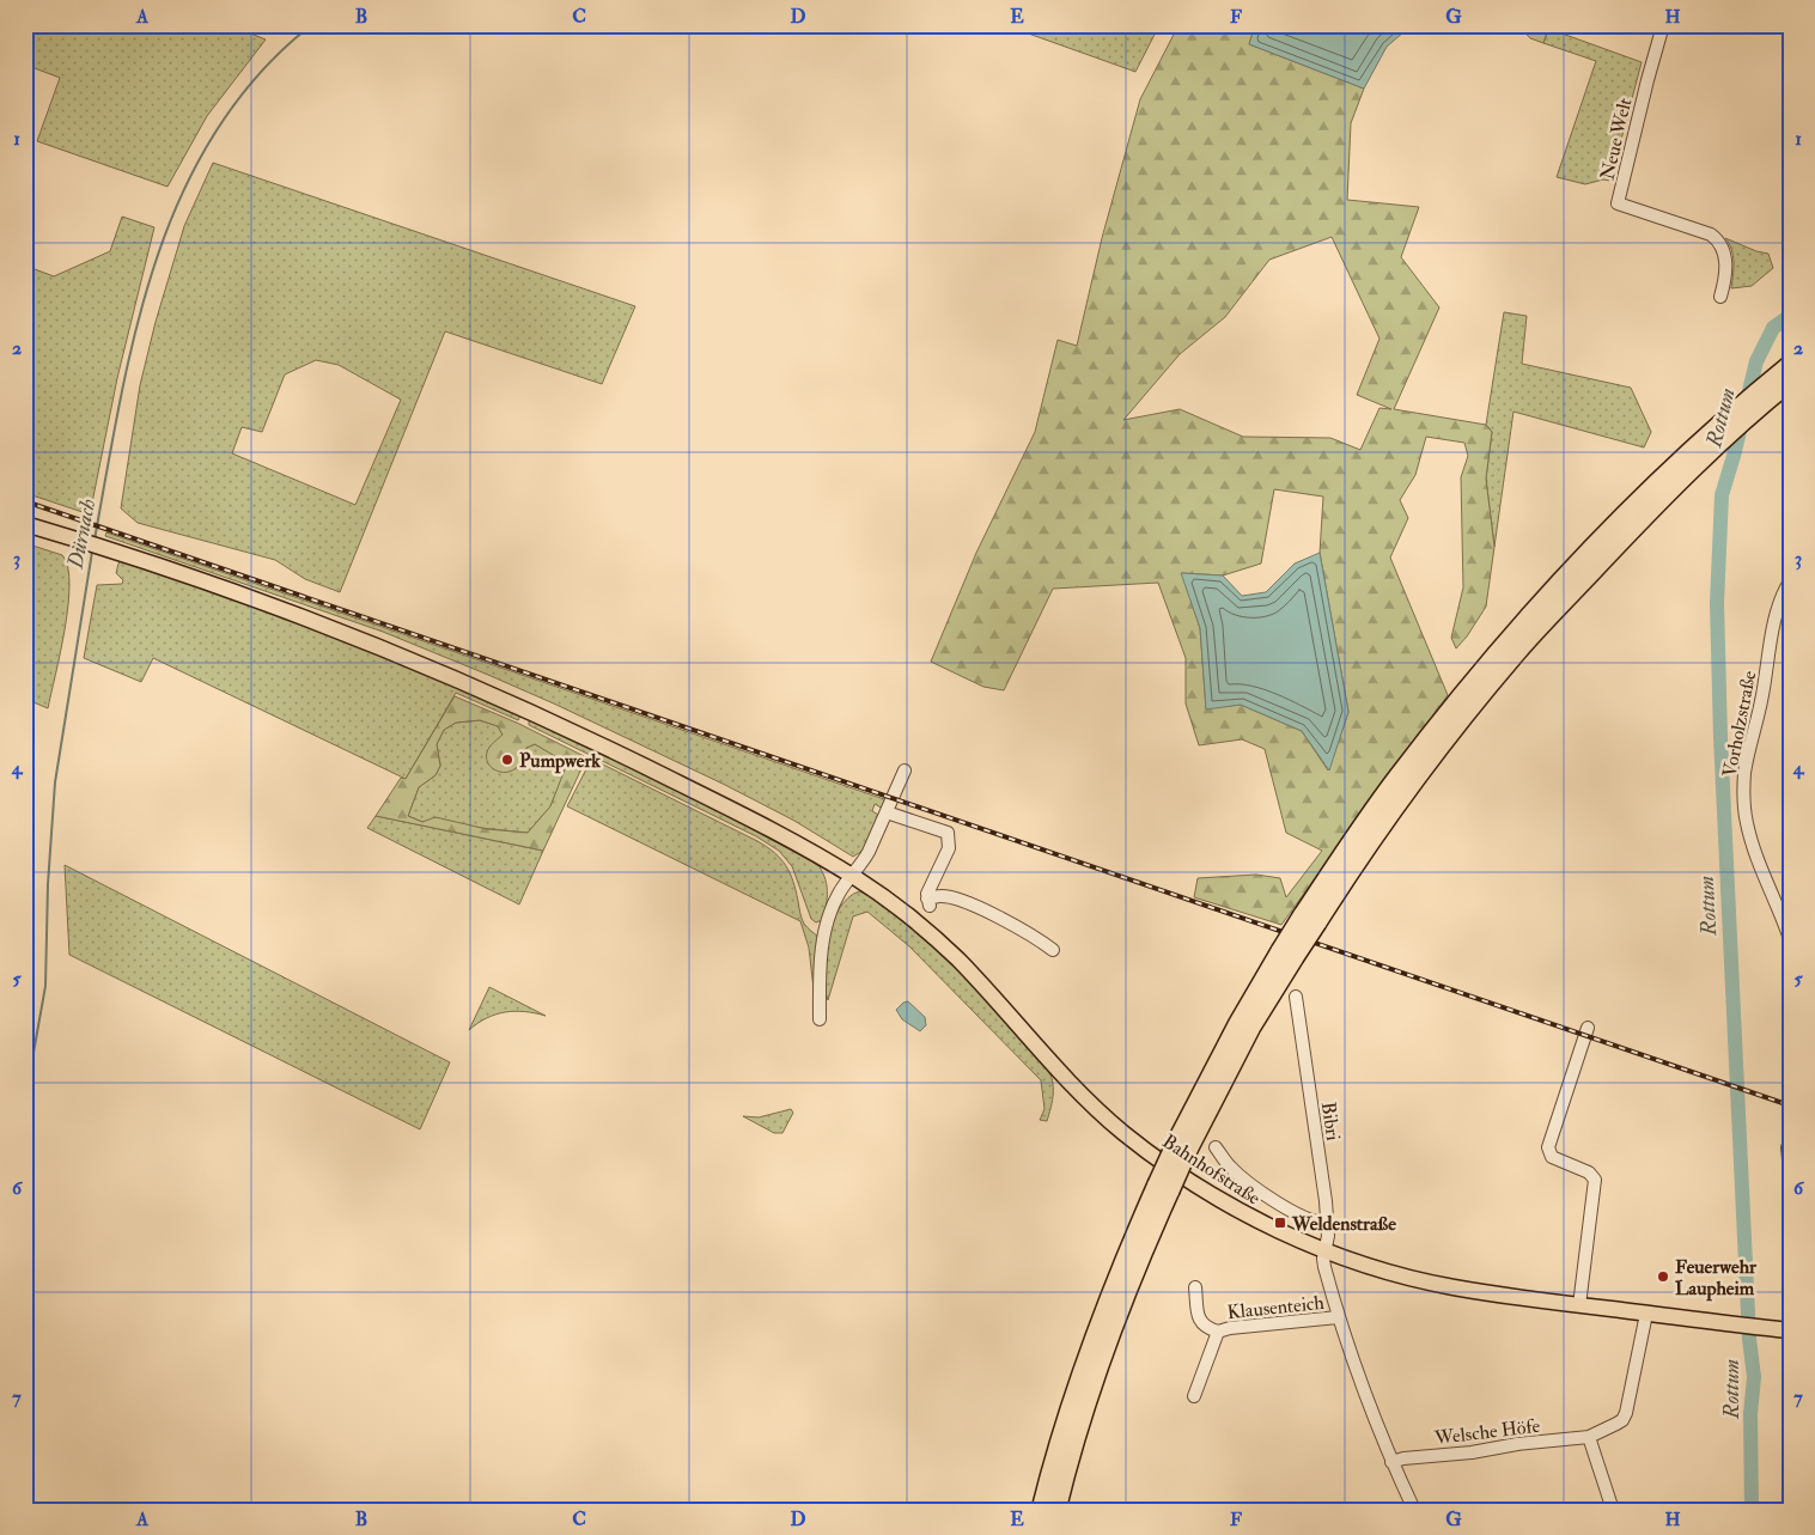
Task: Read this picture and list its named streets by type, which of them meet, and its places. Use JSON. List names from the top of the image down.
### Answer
{
  "streets": {
    "main road": ["Bahnhofstraße"],
    "street": [
      "Neue Welt",
      "Vorholzstraße",
      "Bibri",
      "Klausenteich",
      "Welsche Höfe"
    ]
  },
  "crossings": [
    ["Bibri", "Bahnhofstraße"],
    ["Bahnhofstraße", "Welsche Höfe"]
  ],
  "water": ["Rottum", "Dürnach"],
  "places": {
    "other": ["Pumpwerk", "Feuerwehr Laupheim"],
    "transit": ["Weldenstraße"]
  },
  "grid": {
    "columns": [
      "A",
      "B",
      "C",
      "D",
      "E",
      "F",
      "G",
      "H"
    ],
    "rows": [
      "1",
      "2",
      "3",
      "4",
      "5",
      "6",
      "7"
    ]
  }
}
